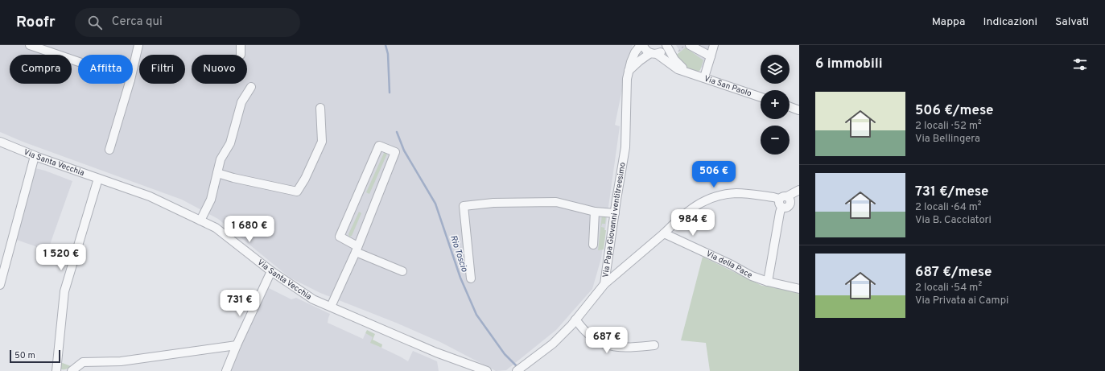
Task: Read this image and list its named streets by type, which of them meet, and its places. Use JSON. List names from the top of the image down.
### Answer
{
  "streets": {
    "street": [
      "Via San Paolo",
      "Via Santa Vecchia",
      "Via Papa Giovanni ventitreesimo",
      "Via della Pace"
    ]
  },
  "crossings": [
    ["Via San Paolo", "Via Papa Giovanni ventitreesimo"]
  ],
  "water": ["Rio Toscio"],
  "scale_bar": "50 m",
  "page": {
    "header": "Roofr",
    "search": "Cerca qui",
    "nav": ["Mappa", "Indicazioni", "Salvati"],
    "heading": "6 immobili",
    "map_buttons": ["+", "−"],
    "chip": [
      "Compra",
      "Affitta",
      "Filtri",
      "Nuovo"
    ],
    "list": [
      {
        "name": "506 €/mese",
        "note": "2 locali · 52 m² · Via Bellingera"
      },
      {
        "name": "731 €/mese",
        "note": "2 locali · 64 m² · Via B. Cacciatori"
      },
      {
        "name": "687 €/mese",
        "note": "2 locali · 54 m² · Via Privata ai Campi"
      }
    ],
    "price": [
      "506 €",
      "984 €",
      "1 680 €",
      "1 520 €",
      "731 €",
      "687 €"
    ],
    "scale": "50 m"
  }
}
